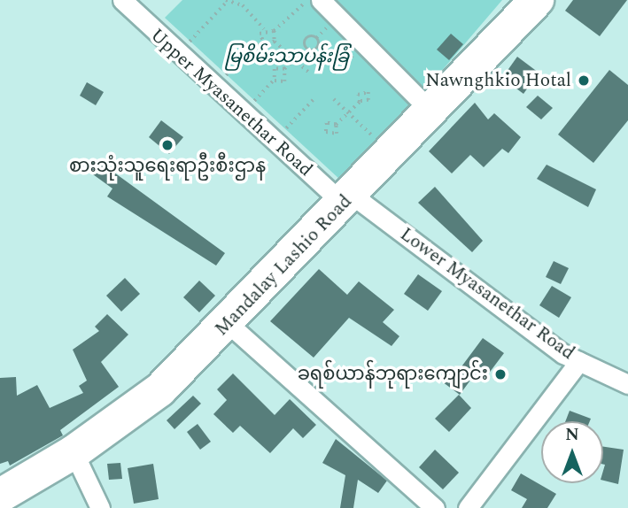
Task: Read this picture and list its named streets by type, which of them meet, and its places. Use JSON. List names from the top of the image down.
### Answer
{
  "streets": {
    "highway": ["Mandalay Lashio Road"],
    "street": ["Upper Myasanethar Road", "Lower Myasanethar Road"]
  },
  "crossings": [
    ["Upper Myasanethar Road", "Mandalay Lashio Road"],
    ["Upper Myasanethar Road", "Lower Myasanethar Road"],
    ["Mandalay Lashio Road", "Lower Myasanethar Road"]
  ],
  "parks": ["မြစိမ်းသာပန်းခြံ"],
  "places": ["Nawnghkio Hotal", "စားသုံးသူရေးရာဦးစီးဌာန", "ခရစ်ယာန်ဘုရားကျောင်း"],
  "north": "top"
}
